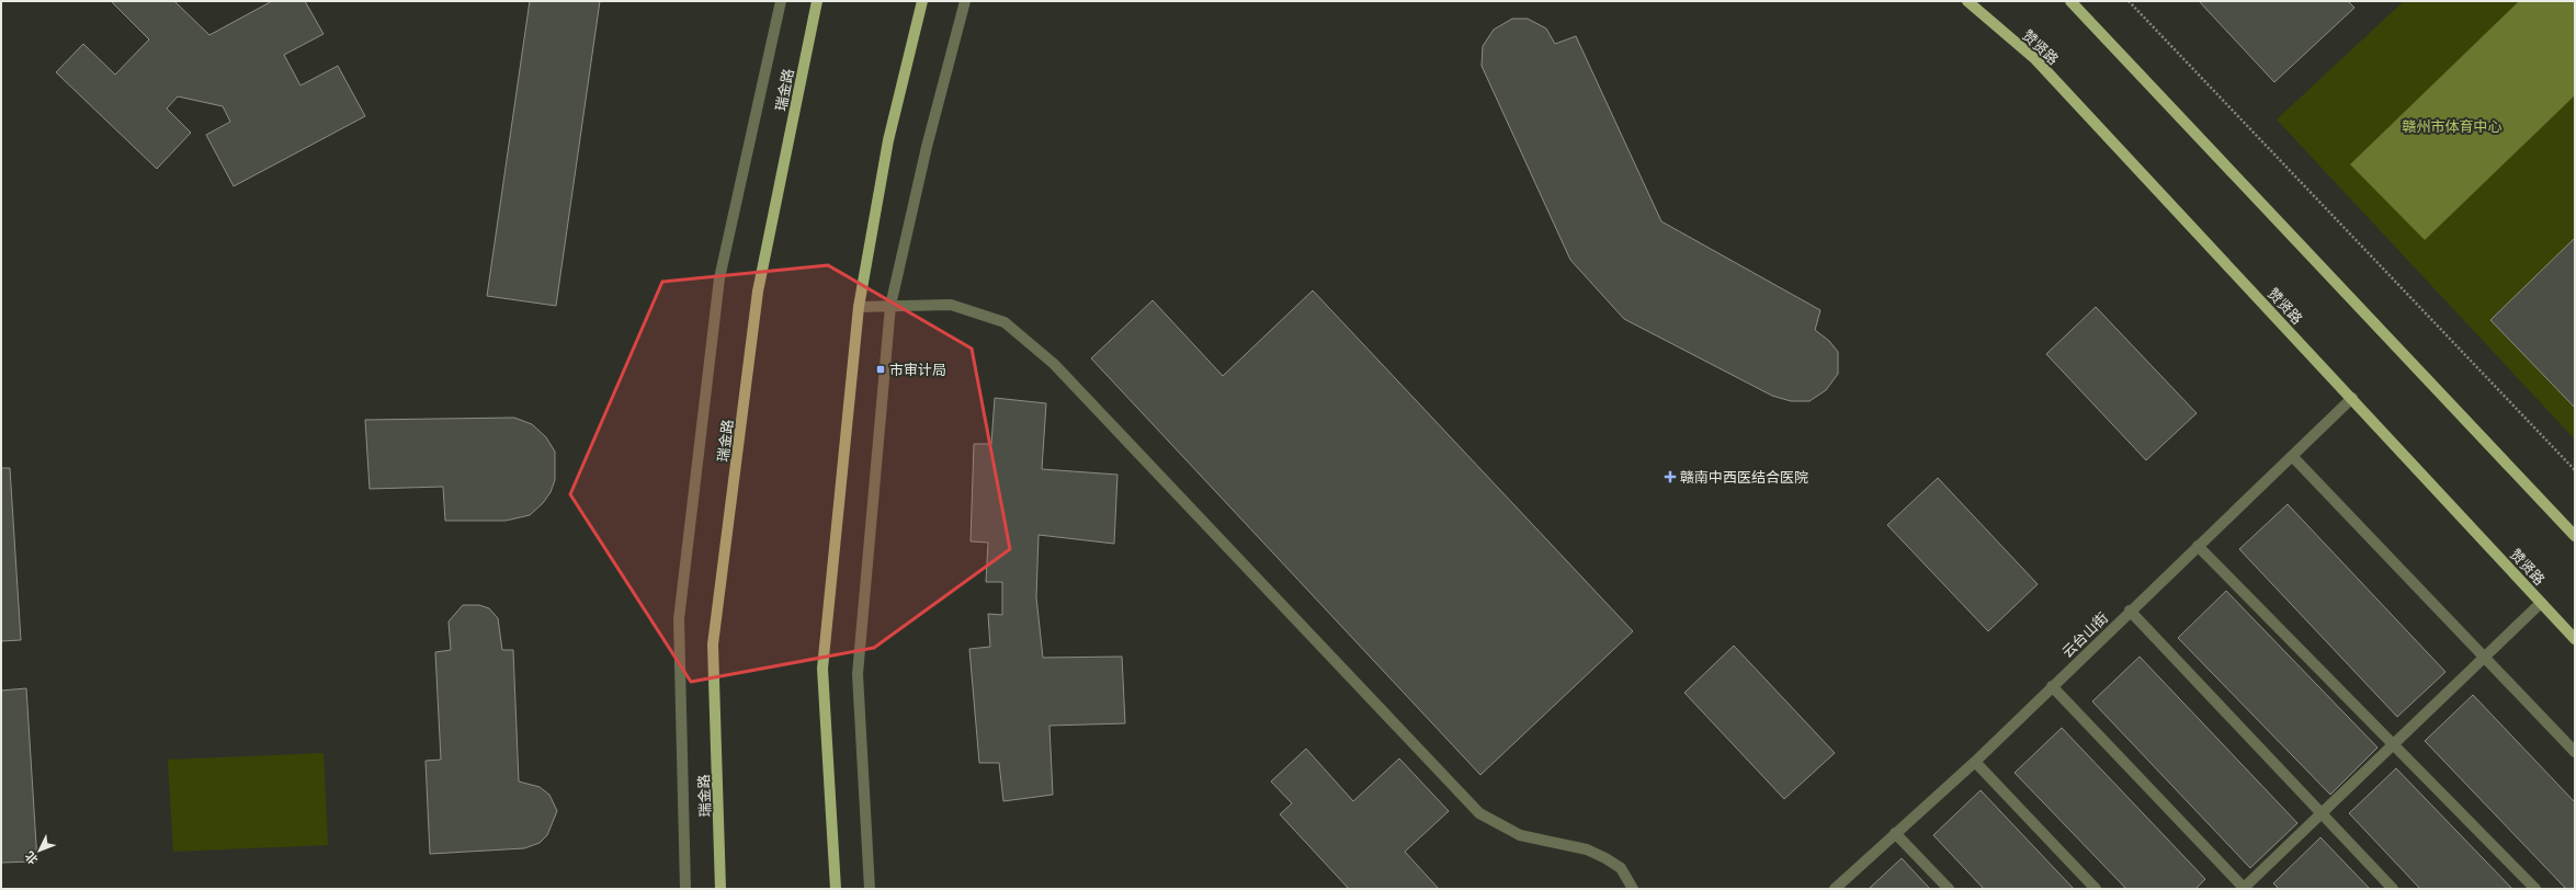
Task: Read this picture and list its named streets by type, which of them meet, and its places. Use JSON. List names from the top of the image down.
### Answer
{
  "streets": {
    "main road": ["赞贤路", "瑞金路"],
    "street": ["云台山街"]
  },
  "crossings": [
    ["赞贤路", "云台山街"]
  ],
  "parks": ["赣州市体育中心"],
  "places": {
    "transit": ["市审计局"],
    "health": ["赣南中西医结合医院"]
  },
  "north": "bottom left"
}
